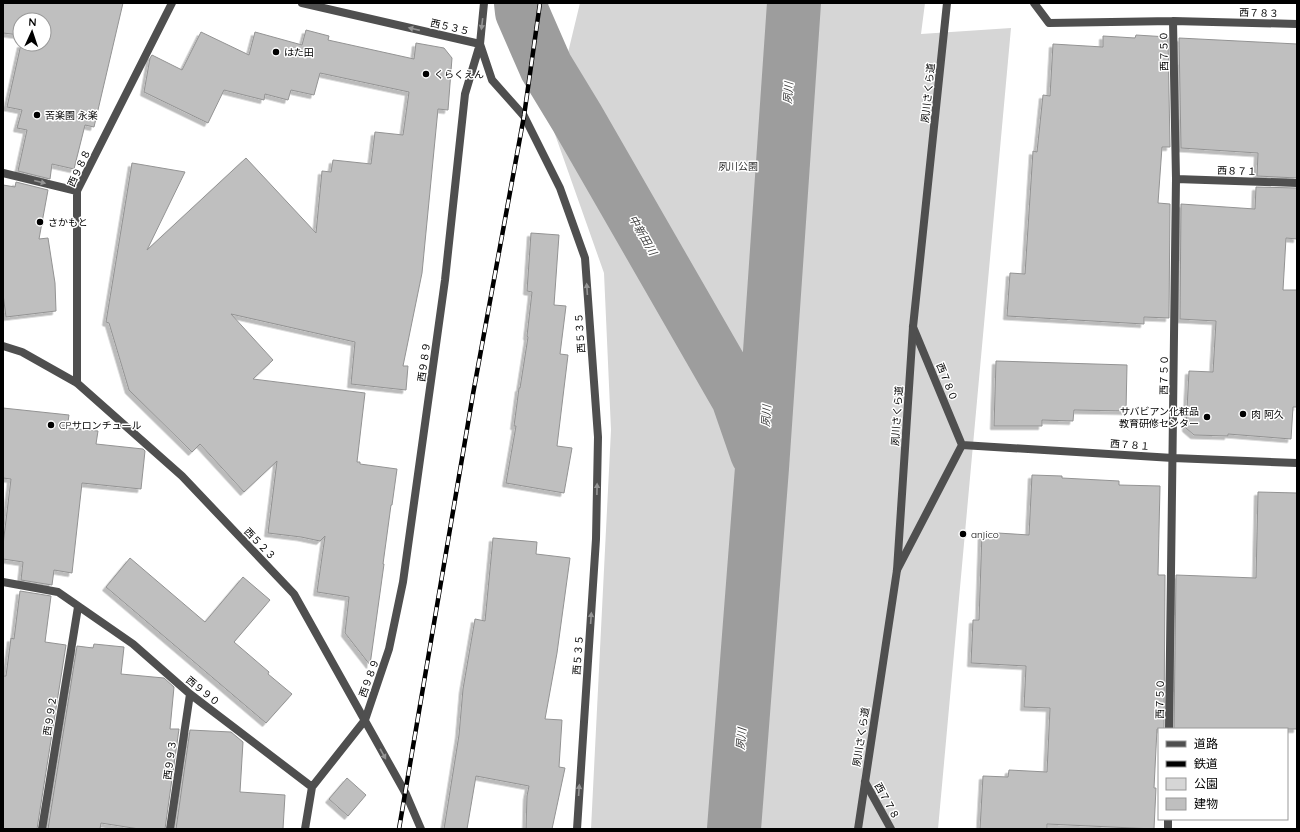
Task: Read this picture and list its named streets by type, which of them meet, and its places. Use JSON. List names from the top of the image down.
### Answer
{
  "streets": {
    "street": [
      "西７８３",
      "西５３５",
      "西７５０",
      "夙川さくら道",
      "西９８８",
      "西８７１",
      "西９８９",
      "西７８０",
      "西７８１",
      "西５２３",
      "西９９０",
      "西９９２",
      "西９９３",
      "西７７８"
    ]
  },
  "crossings": [
    ["西７８３", "西７５０"],
    ["西５３５", "西９８９"],
    ["西７５０", "西８７１"],
    ["西７５０", "西７８１"],
    ["夙川さくら道", "西７８０"],
    ["夙川さくら道", "西７７８"],
    ["西９８８", "西５２３"],
    ["西９８９", "西５２３"],
    ["西７８０", "西７８１"],
    ["西９９０", "西９９２"],
    ["西９９０", "西９９３"]
  ],
  "one_way": ["西５３５"],
  "water": ["夙川", "中新田川"],
  "parks": ["夙川公園"],
  "places": [
    "はた田",
    "くらくえん",
    "苦楽園 永楽",
    "さかもと",
    "肉 阿久",
    "サバビアン化粧品 教育研修センター",
    "CPサロンチュール",
    "anjico"
  ],
  "legend": [
    "道路",
    "鉄道",
    "公園",
    "建物"
  ],
  "north": "top"
}
